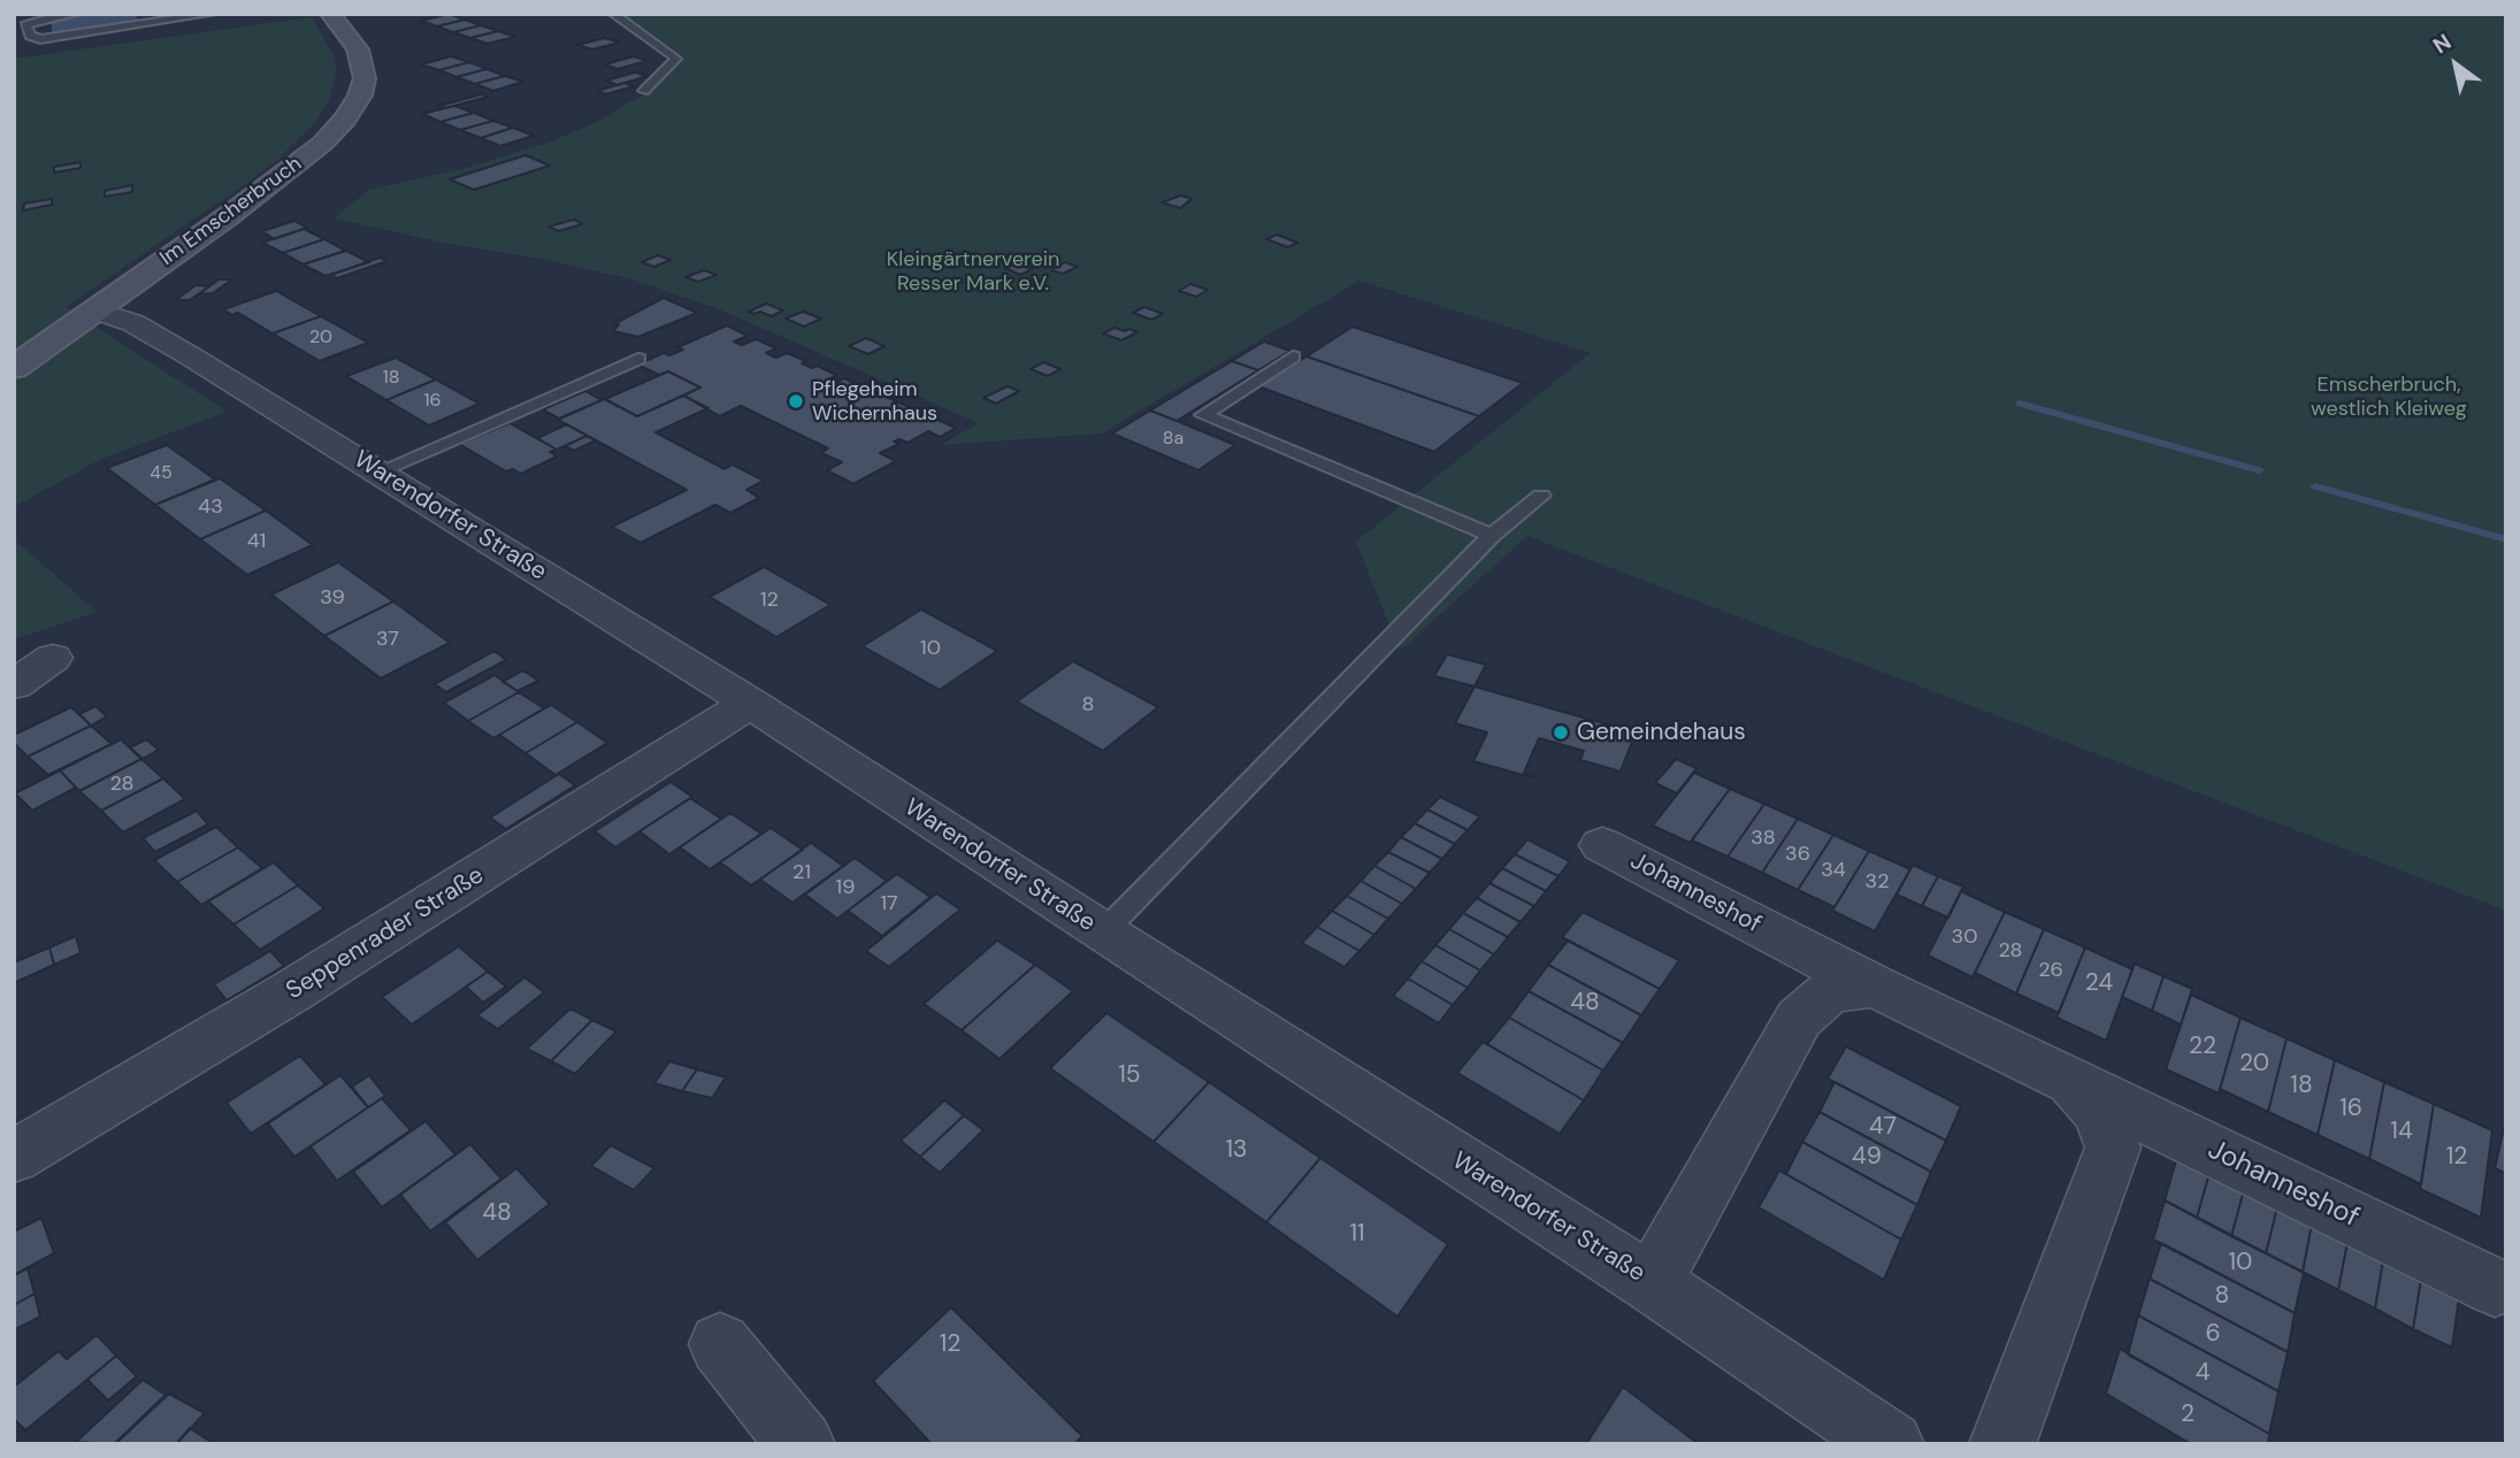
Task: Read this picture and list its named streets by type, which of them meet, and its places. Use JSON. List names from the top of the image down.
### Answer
{
  "streets": {
    "street": [
      "Im Emscherbruch",
      "Warendorfer Straße",
      "Johanneshof",
      "Seppenrader Straße"
    ]
  },
  "crossings": [
    ["Im Emscherbruch", "Warendorfer Straße"],
    ["Warendorfer Straße", "Seppenrader Straße"]
  ],
  "parks": ["Kleingärtnerverein Resser Mark e.V.", "Emscherbruch, westlich Kleiweg"],
  "places": ["Pflegeheim Wichernhaus", "Gemeindehaus"],
  "house_numbers": [
    "20",
    "18",
    "16",
    "8a",
    "45",
    "43",
    "41",
    "39",
    "12",
    "37",
    "10",
    "8",
    "28",
    "38",
    "36",
    "34",
    "21",
    "32",
    "19",
    "17",
    "30",
    "28",
    "26",
    "24",
    "48",
    "22",
    "20",
    "15",
    "18",
    "16",
    "47",
    "14",
    "13",
    "49",
    "12",
    "48",
    "11",
    "10",
    "8",
    "6",
    "12",
    "4",
    "2"
  ],
  "north": "top left"
}
